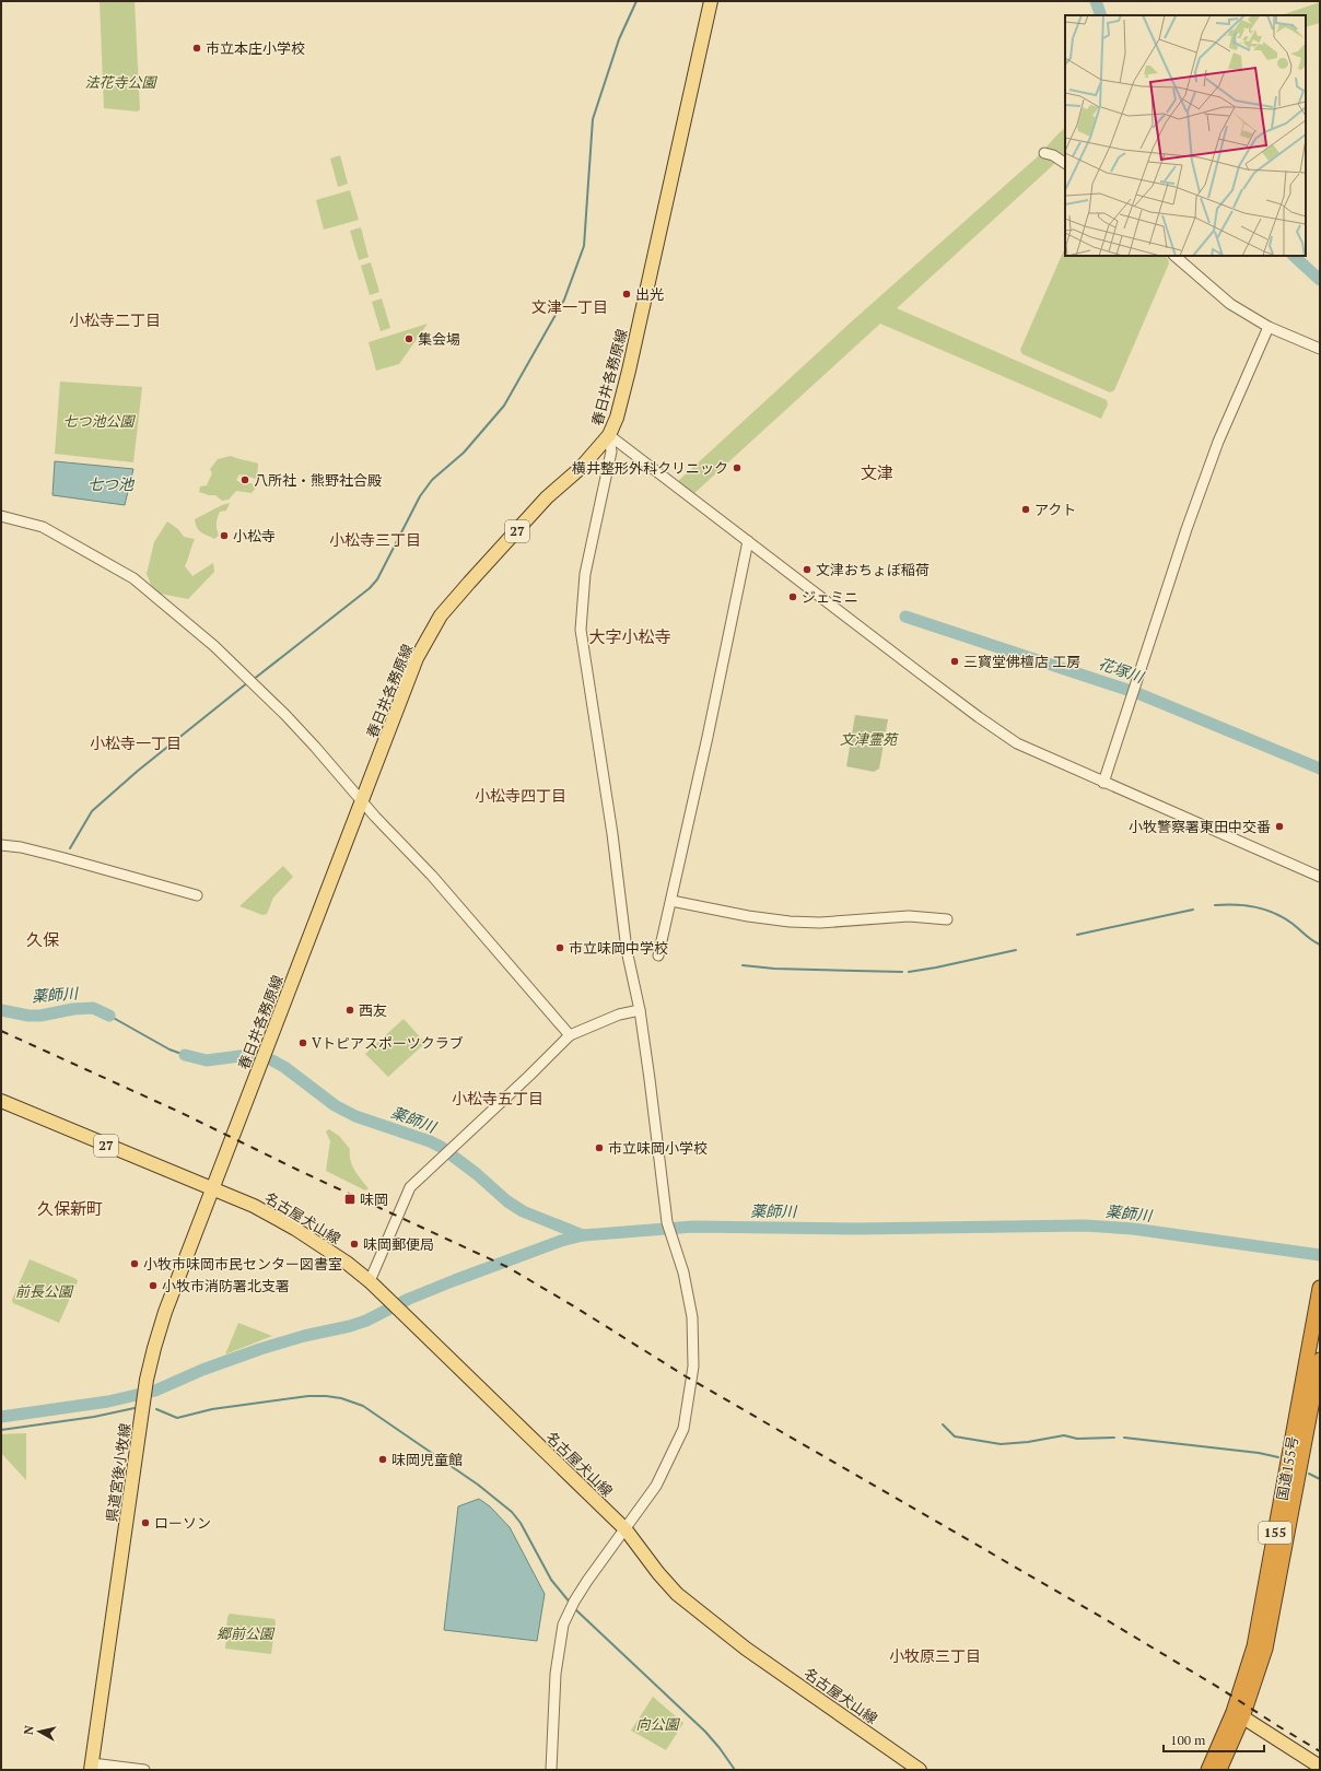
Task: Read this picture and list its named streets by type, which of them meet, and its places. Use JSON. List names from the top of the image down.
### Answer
{
  "streets": {
    "highway": ["国道155号", "155"],
    "main road": [
      "春日井各務原線",
      "27",
      "名古屋犬山線",
      "県道宮後小牧線"
    ]
  },
  "crossings": [
    ["春日井各務原線", "27"],
    ["春日井各務原線", "名古屋犬山線"],
    ["春日井各務原線", "県道宮後小牧線"],
    ["27", "名古屋犬山線"],
    ["27", "県道宮後小牧線"],
    ["名古屋犬山線", "県道宮後小牧線"]
  ],
  "districts": [
    "文津一丁目",
    "小松寺二丁目",
    "文津",
    "小松寺三丁目",
    "大字小松寺",
    "小松寺一丁目",
    "小松寺四丁目",
    "久保",
    "小松寺五丁目",
    "久保新町",
    "小牧原三丁目"
  ],
  "water": ["七つ池", "花塚川", "薬師川"],
  "parks": [
    "法花寺公園",
    "七つ池公園",
    "文津霊苑",
    "前長公園",
    "郷前公園",
    "向公園"
  ],
  "places": {
    "other": [
      "市立本庄小学校",
      "出光",
      "集会場",
      "横井整形外科クリニック",
      "八所社・熊野社合殿",
      "アクト",
      "小松寺",
      "文津おちょぼ稲荷",
      "ジェミニ",
      "三寳堂佛檀店 工房",
      "小牧警察署東田中交番",
      "市立味岡中学校",
      "西友",
      "Vトピアスポーツクラブ",
      "市立味岡小学校",
      "味岡郵便局",
      "小牧市味岡市民センター図書室",
      "小牧市消防署北支署",
      "味岡児童館",
      "ローソン"
    ],
    "transit": ["味岡"]
  },
  "scale_bar": "100 m",
  "north": "left"
}
